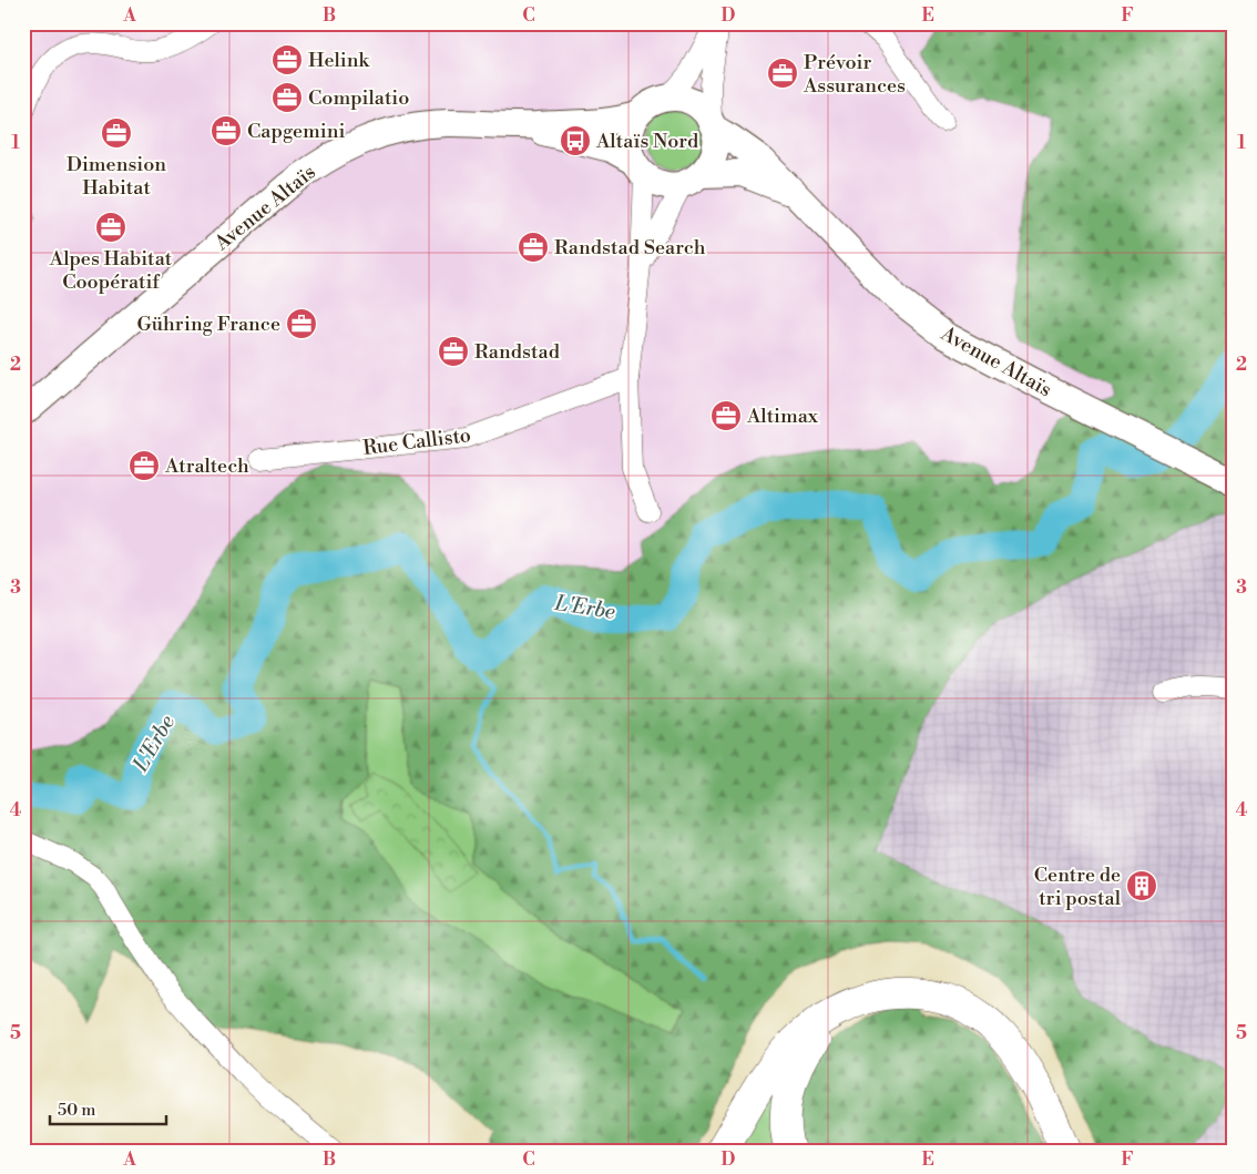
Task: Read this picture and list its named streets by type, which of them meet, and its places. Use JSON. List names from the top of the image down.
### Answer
{
  "streets": {
    "street": ["Avenue Altaïs", "Rue Callisto"]
  },
  "water": ["L'Erbe"],
  "places": {
    "office": [
      "Helink",
      "Prévoir Assurances",
      "Compilatio",
      "Capgemini",
      "Dimension Habitat",
      "Alpes Habitat Coopératif",
      "Randstad Search",
      "Gühring France",
      "Randstad",
      "Altimax",
      "Atraltech"
    ],
    "bus stop": ["Altaïs Nord"],
    "building": ["Centre de tri postal"]
  },
  "scale_bar": "50 m",
  "grid": {
    "columns": [
      "A",
      "B",
      "C",
      "D",
      "E",
      "F"
    ],
    "rows": [
      "1",
      "2",
      "3",
      "4",
      "5"
    ]
  }
}
